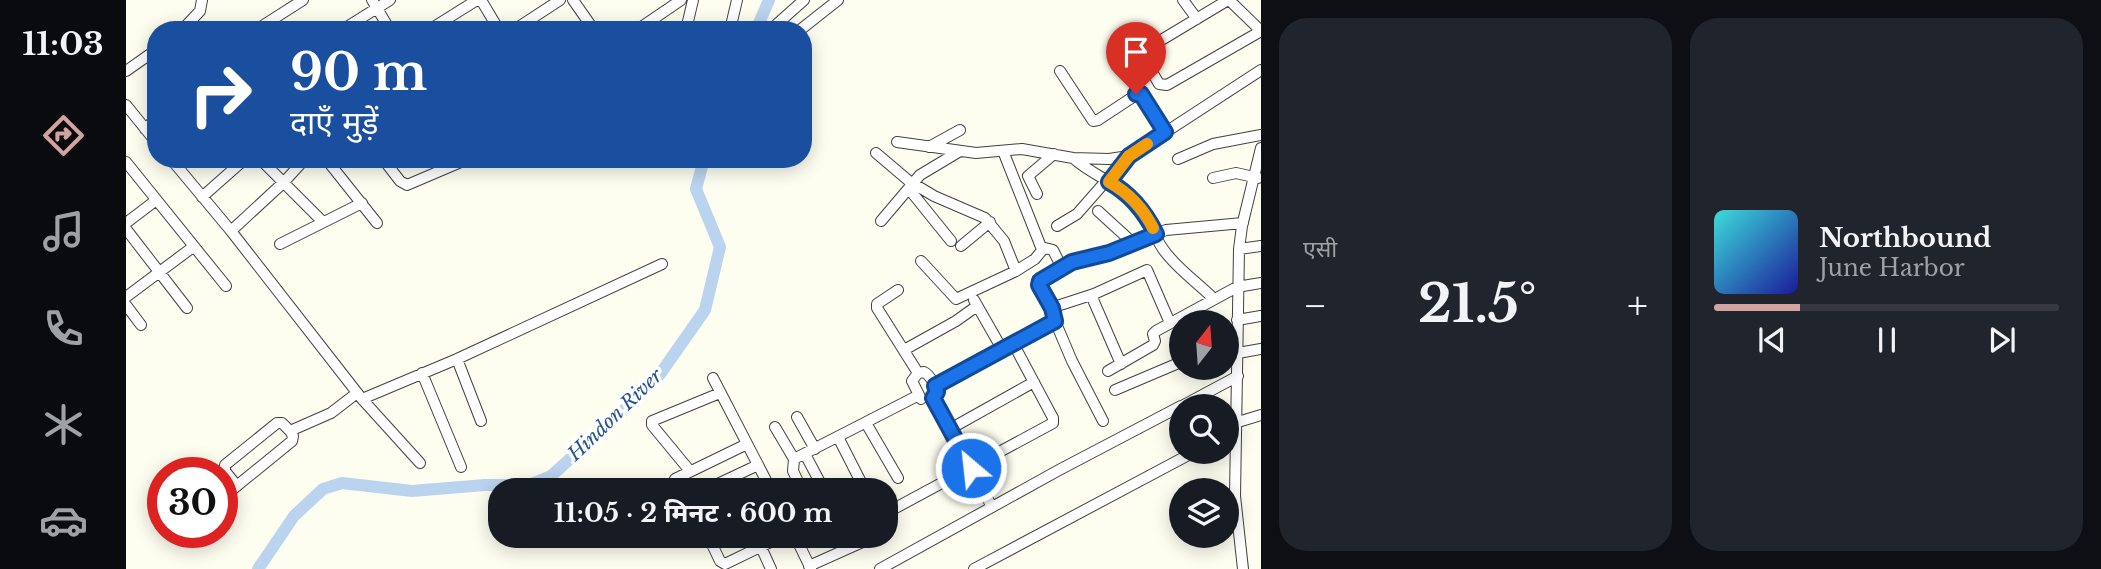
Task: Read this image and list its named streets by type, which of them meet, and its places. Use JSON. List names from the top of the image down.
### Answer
{
  "water": ["Hindon River"],
  "north": "top",
  "page": {
    "tabs": "11:03",
    "tile": "एसी",
    "turn": ["90 m", "दाएँ मुड़ें"],
    "song": ["Northbound", "June Harbor"],
    "heat": ["−", "21.5°", "+"],
    "limit": "30",
    "trip": "11:05 · 2 मिनट · 600 m"
  }
}
